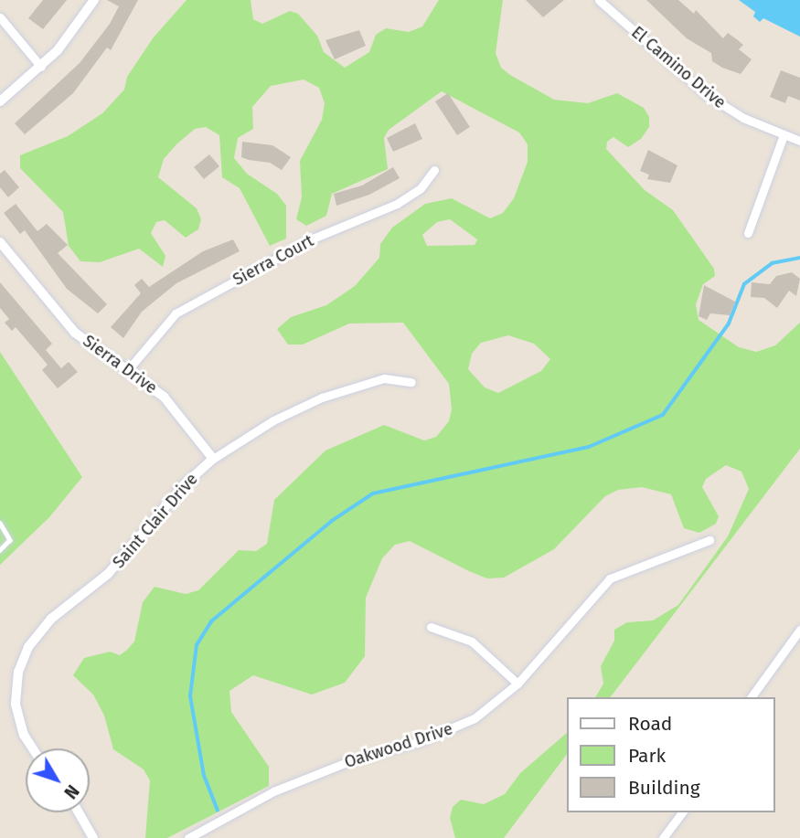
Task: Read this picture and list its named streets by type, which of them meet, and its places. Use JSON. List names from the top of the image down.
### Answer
{
  "streets": {
    "street": [
      "El Camino Drive",
      "Sierra Court",
      "Sierra Drive",
      "Saint Clair Drive",
      "Oakwood Drive"
    ]
  },
  "crossings": [
    ["Sierra Court", "Sierra Drive"],
    ["Sierra Drive", "Saint Clair Drive"]
  ],
  "legend": ["Road", "Park", "Building"],
  "north": "bottom right"
}
